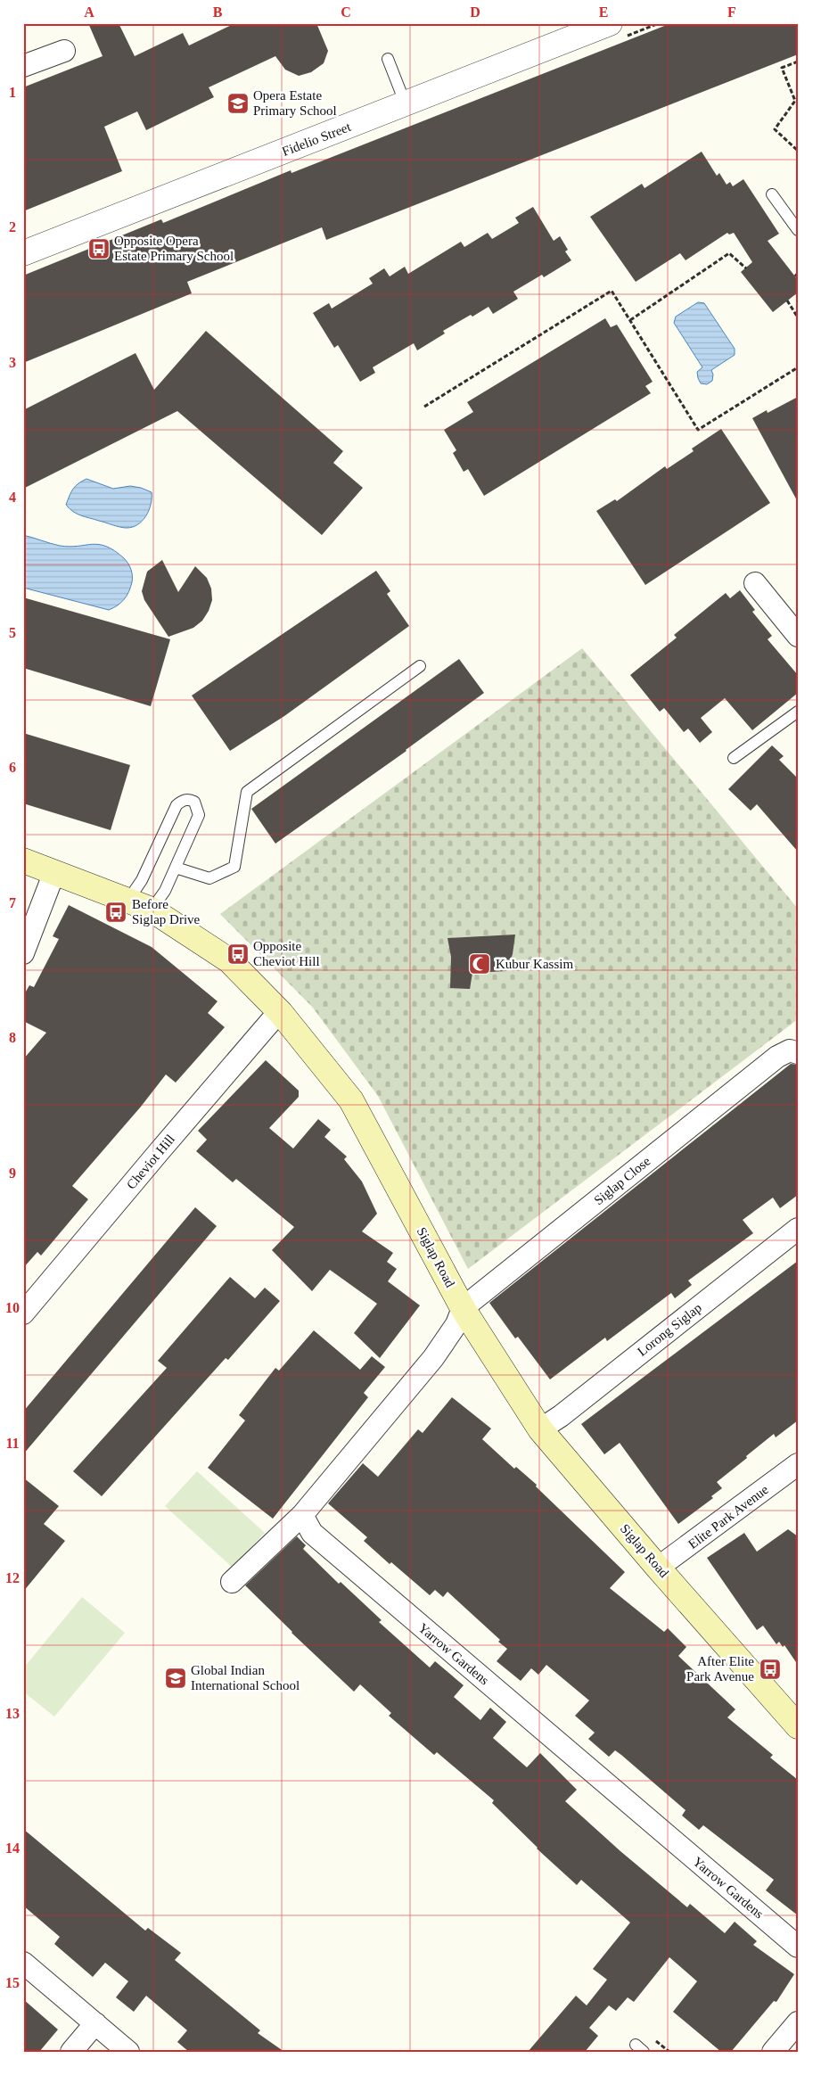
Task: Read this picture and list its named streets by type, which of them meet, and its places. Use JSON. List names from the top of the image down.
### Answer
{
  "streets": {
    "main road": ["Siglap Road"],
    "street": [
      "Fidelio Street",
      "Cheviot Hill",
      "Siglap Close",
      "Lorong Siglap",
      "Elite Park Avenue",
      "Yarrow Gardens"
    ]
  },
  "crossings": [
    ["Cheviot Hill", "Siglap Road"],
    ["Siglap Close", "Siglap Road"],
    ["Siglap Road", "Lorong Siglap"],
    ["Siglap Road", "Elite Park Avenue"]
  ],
  "places": {
    "school or university": ["Opera Estate Primary School", "Global Indian International School"],
    "bus stop": [
      "Opposite Opera Estate Primary School",
      "Before Siglap Drive",
      "Opposite Cheviot Hill",
      "After Elite Park Avenue"
    ],
    "mosque": ["Kubur Kassim"]
  },
  "grid": {
    "columns": [
      "A",
      "B",
      "C",
      "D",
      "E",
      "F"
    ],
    "rows": [
      "1",
      "2",
      "3",
      "4",
      "5",
      "6",
      "7",
      "8",
      "9",
      "10",
      "11",
      "12",
      "13",
      "14",
      "15"
    ]
  }
}
